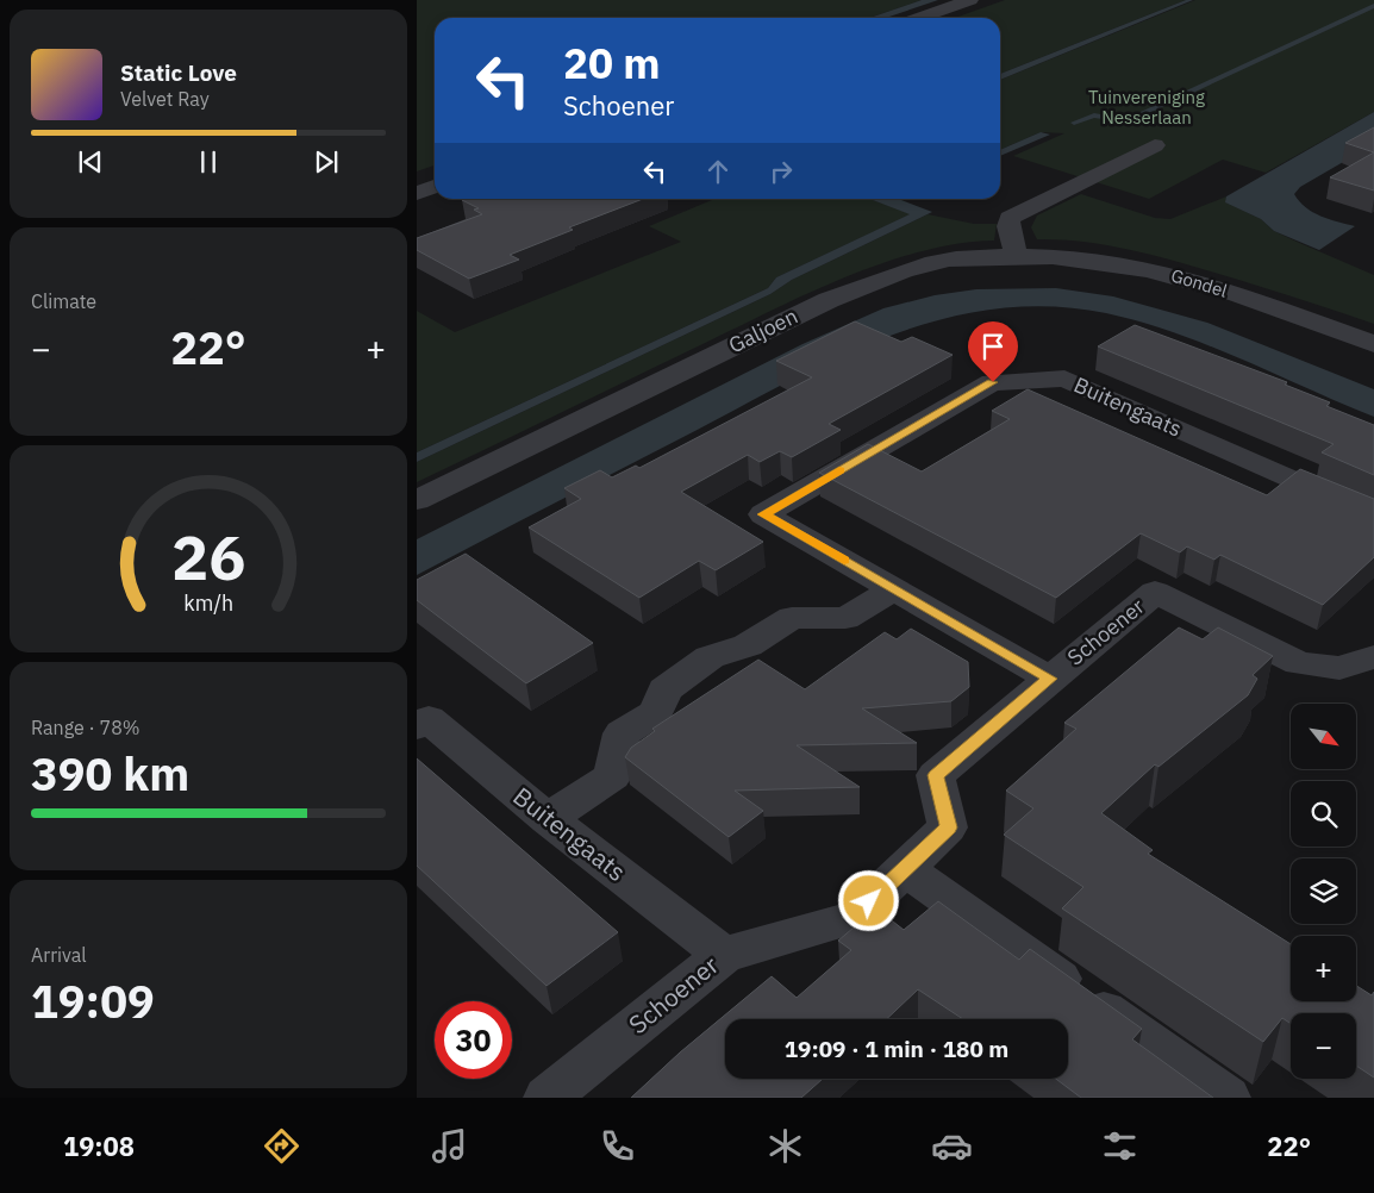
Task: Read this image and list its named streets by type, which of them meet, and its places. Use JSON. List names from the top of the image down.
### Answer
{
  "streets": {
    "street": [
      "Gondel",
      "Galjoen",
      "Buitengaats",
      "Schoener"
    ]
  },
  "crossings": [
    ["Gondel", "Galjoen"],
    ["Buitengaats", "Schoener"]
  ],
  "parks": ["Tuinvereniging Nesserlaan"],
  "north": "bottom right",
  "page": {
    "turn": ["20 m", "Schoener"],
    "song": ["Static Love", "Velvet Ray"],
    "tile": [
      "Climate",
      ["Range · 78%", "390 km"],
      ["Arrival", "19:09"]
    ],
    "heat": ["−", "22°", "+"],
    "map_buttons": ["+", "−"],
    "limit": "30",
    "trip": "19:09 · 1 min · 180 m",
    "tabs": ["19:08", "22°"],
    "gauge": ["26", "km/h"]
  }
}
